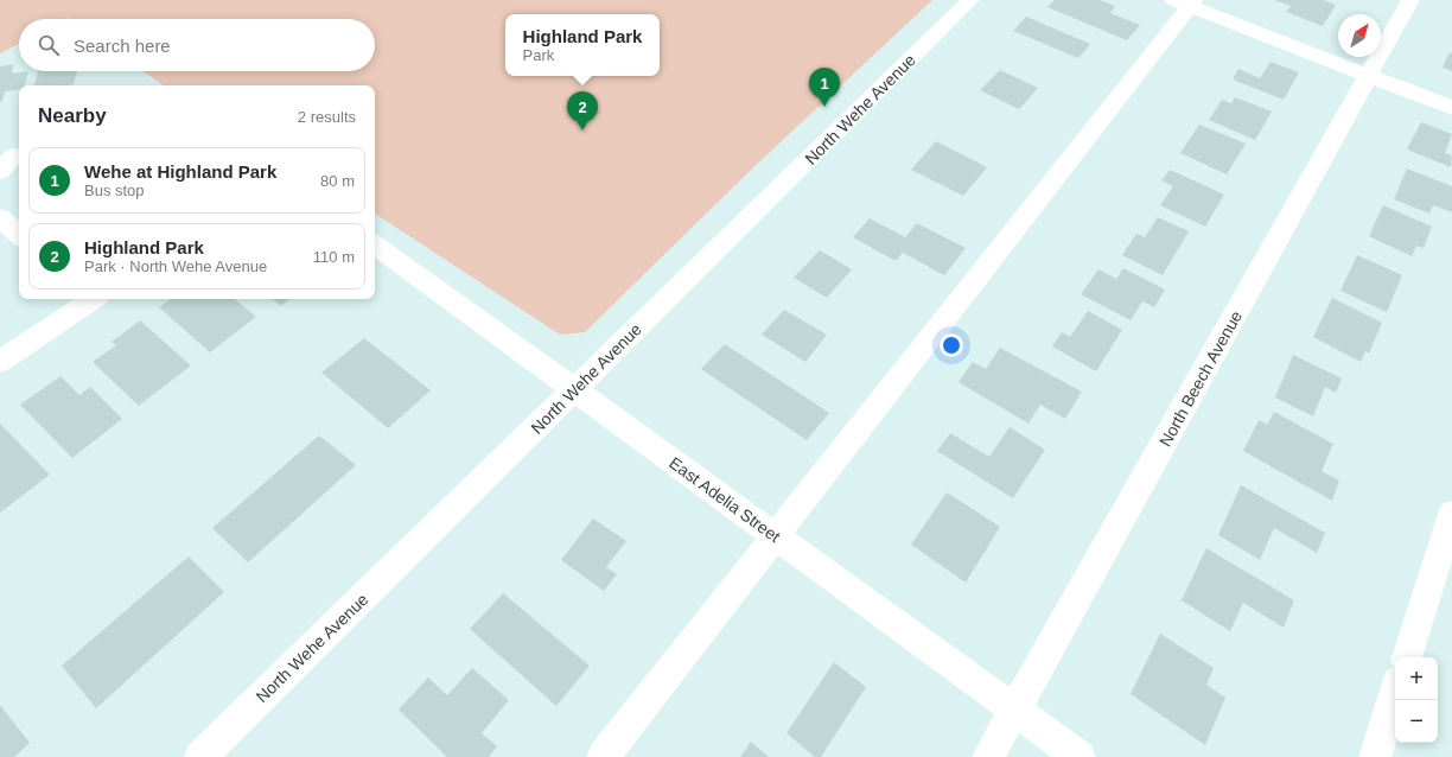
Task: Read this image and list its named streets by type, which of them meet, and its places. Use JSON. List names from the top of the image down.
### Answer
{
  "streets": {
    "street": ["North Wehe Avenue", "North Beech Avenue", "East Adelia Street"]
  },
  "crossings": [
    ["North Wehe Avenue", "East Adelia Street"],
    ["North Beech Avenue", "East Adelia Street"]
  ],
  "north": "top right",
  "page": {
    "popup": ["Highland Park", "Park"],
    "search": "Search here",
    "pins": ["1", "2"],
    "heading": ["Nearby", "2 results"],
    "list": [
      {
        "mark": "1",
        "name": "Wehe at Highland Park",
        "note": "Bus stop",
        "value": "80 m"
      },
      {
        "mark": "2",
        "name": "Highland Park",
        "note": "Park · North Wehe Avenue",
        "value": "110 m"
      }
    ],
    "map_buttons": ["+", "−"]
  }
}
